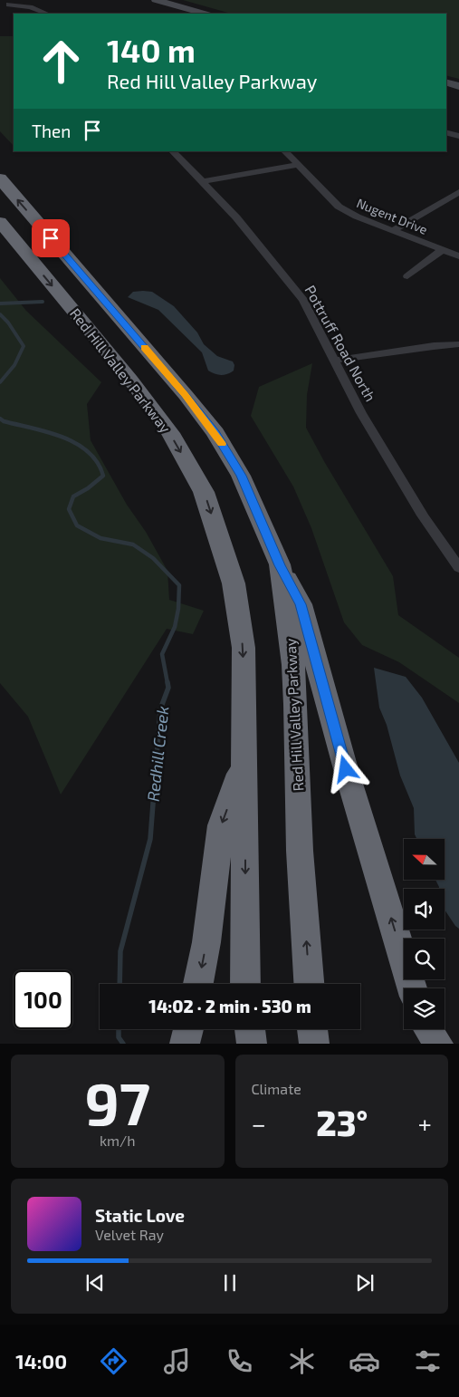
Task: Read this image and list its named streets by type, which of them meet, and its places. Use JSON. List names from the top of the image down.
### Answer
{
  "streets": {
    "highway": ["Red Hill Valley Parkway"],
    "street": ["Nugent Drive", "Pottruff Road North"]
  },
  "water": ["Redhill Creek"],
  "north": "left",
  "page": {
    "turn": ["140 m", "Red Hill Valley Parkway"],
    "then": "Then",
    "limit": "100",
    "trip": "14:02 · 2 min · 530 m",
    "tile": [
      ["97", "km/h"],
      "Climate"
    ],
    "heat": ["−", "23°", "+"],
    "song": ["Static Love", "Velvet Ray"],
    "tabs": "14:00"
  }
}
